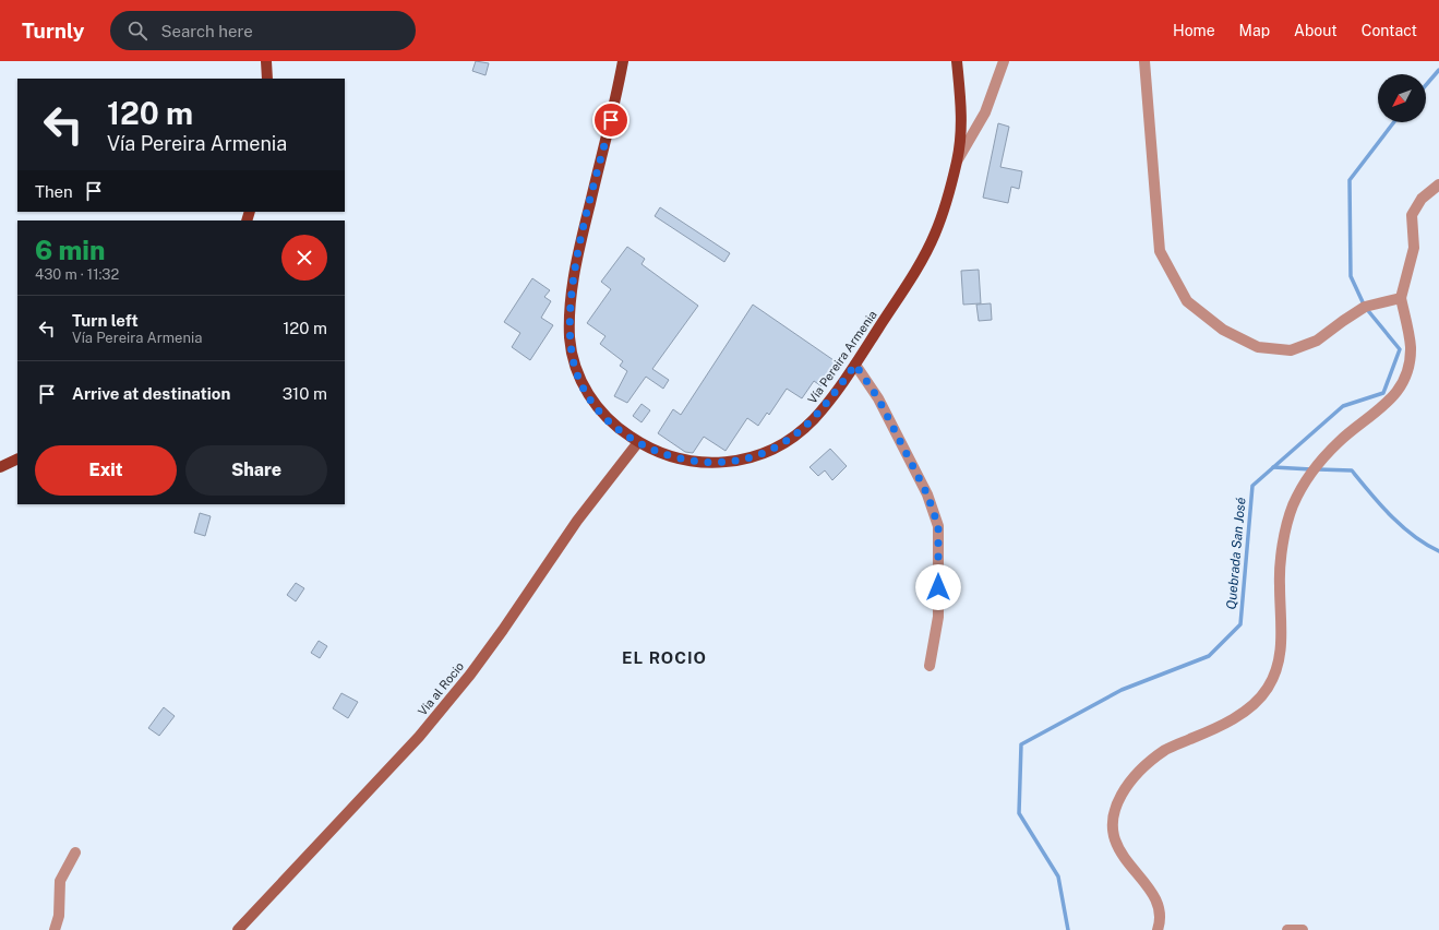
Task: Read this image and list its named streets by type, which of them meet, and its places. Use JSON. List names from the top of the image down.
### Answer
{
  "streets": {
    "main road": ["Vía Pereira Armenia", "Via al Rocio"]
  },
  "crossings": [
    ["Vía Pereira Armenia", "Via al Rocio"]
  ],
  "districts": ["EL ROCIO"],
  "water": ["Quebrada San José"],
  "north": "bottom left",
  "page": {
    "header": "Turnly",
    "search": "Search here",
    "nav": [
      "Home",
      "Map",
      "About",
      "Contact"
    ],
    "turn": ["120 m", "Vía Pereira Armenia"],
    "then": "Then",
    "heading": ["6 min", "430 m · 11:32"],
    "list": [
      {
        "name": "Turn left",
        "note": "Vía Pereira Armenia",
        "value": "120 m"
      },
      {
        "name": "Arrive at destination",
        "value": "310 m"
      }
    ],
    "buttons": ["Exit", "Share"]
  }
}
